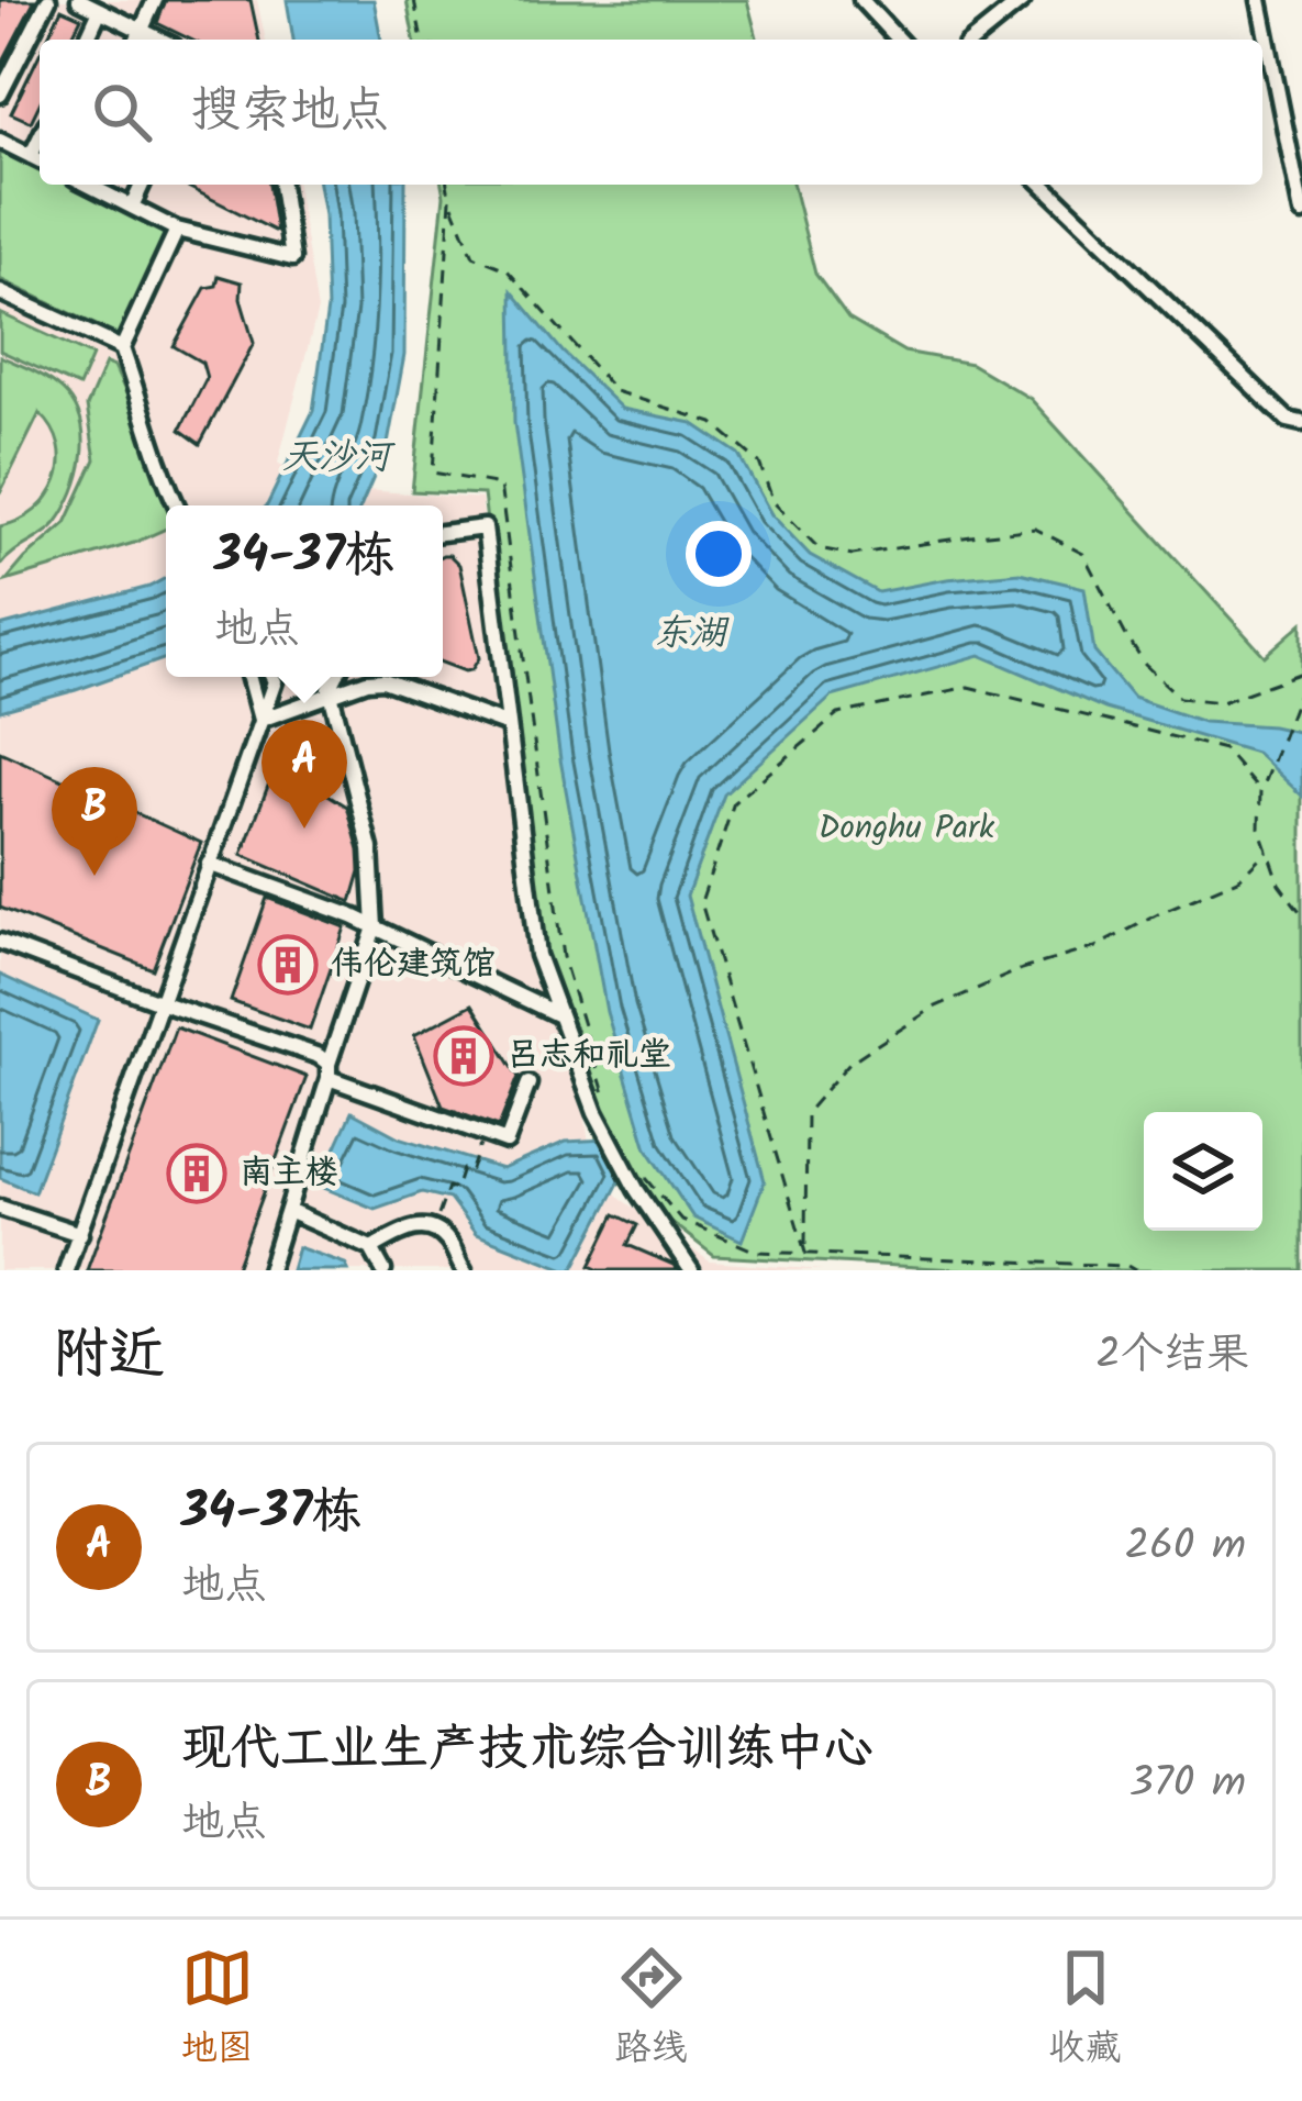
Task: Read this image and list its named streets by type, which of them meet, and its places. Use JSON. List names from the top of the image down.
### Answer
{
  "water": ["天沙河", "东湖"],
  "parks": ["Donghu Park"],
  "places": {
    "building": ["伟伦建筑馆", "吕志和礼堂", "南主楼"]
  },
  "page": {
    "search": "搜索地点",
    "popup": ["34-37栋", "地点"],
    "pins": ["A", "B"],
    "heading": ["附近", "2个结果"],
    "list": [
      {
        "mark": "A",
        "name": "34-37栋",
        "note": "地点",
        "value": "260 m"
      },
      {
        "mark": "B",
        "name": "现代工业生产技术综合训练中心",
        "note": "地点",
        "value": "370 m"
      }
    ],
    "nav": ["地图", "路线", "收藏"]
  }
}
